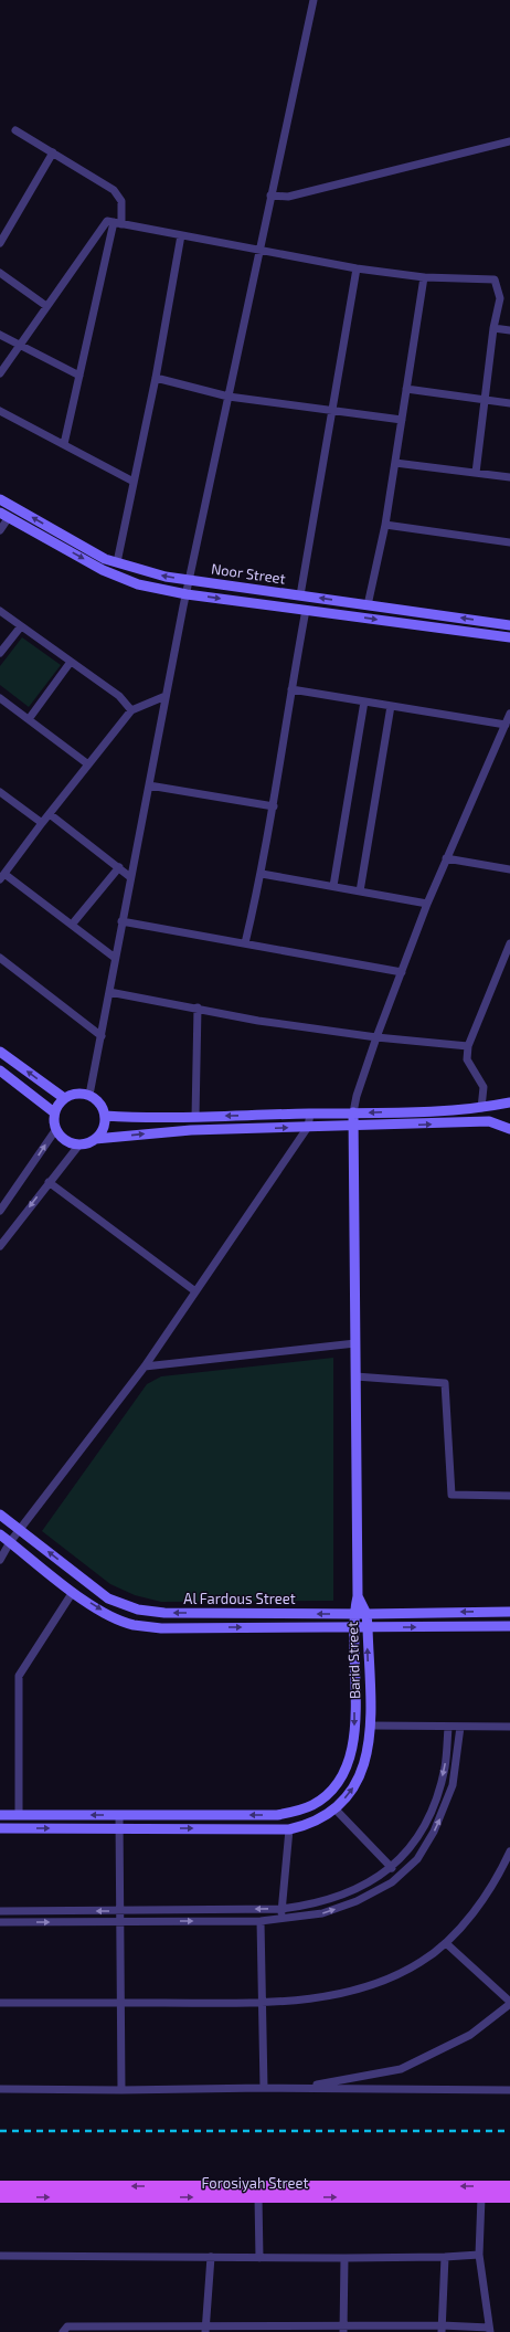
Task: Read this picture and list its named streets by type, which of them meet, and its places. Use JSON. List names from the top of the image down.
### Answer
{
  "streets": {
    "main road": [
      "Noor Street",
      "Al Fardous Street",
      "Barid Street",
      "Forosiyah Street"
    ]
  },
  "crossings": [
    ["Al Fardous Street", "Barid Street"]
  ]
}
